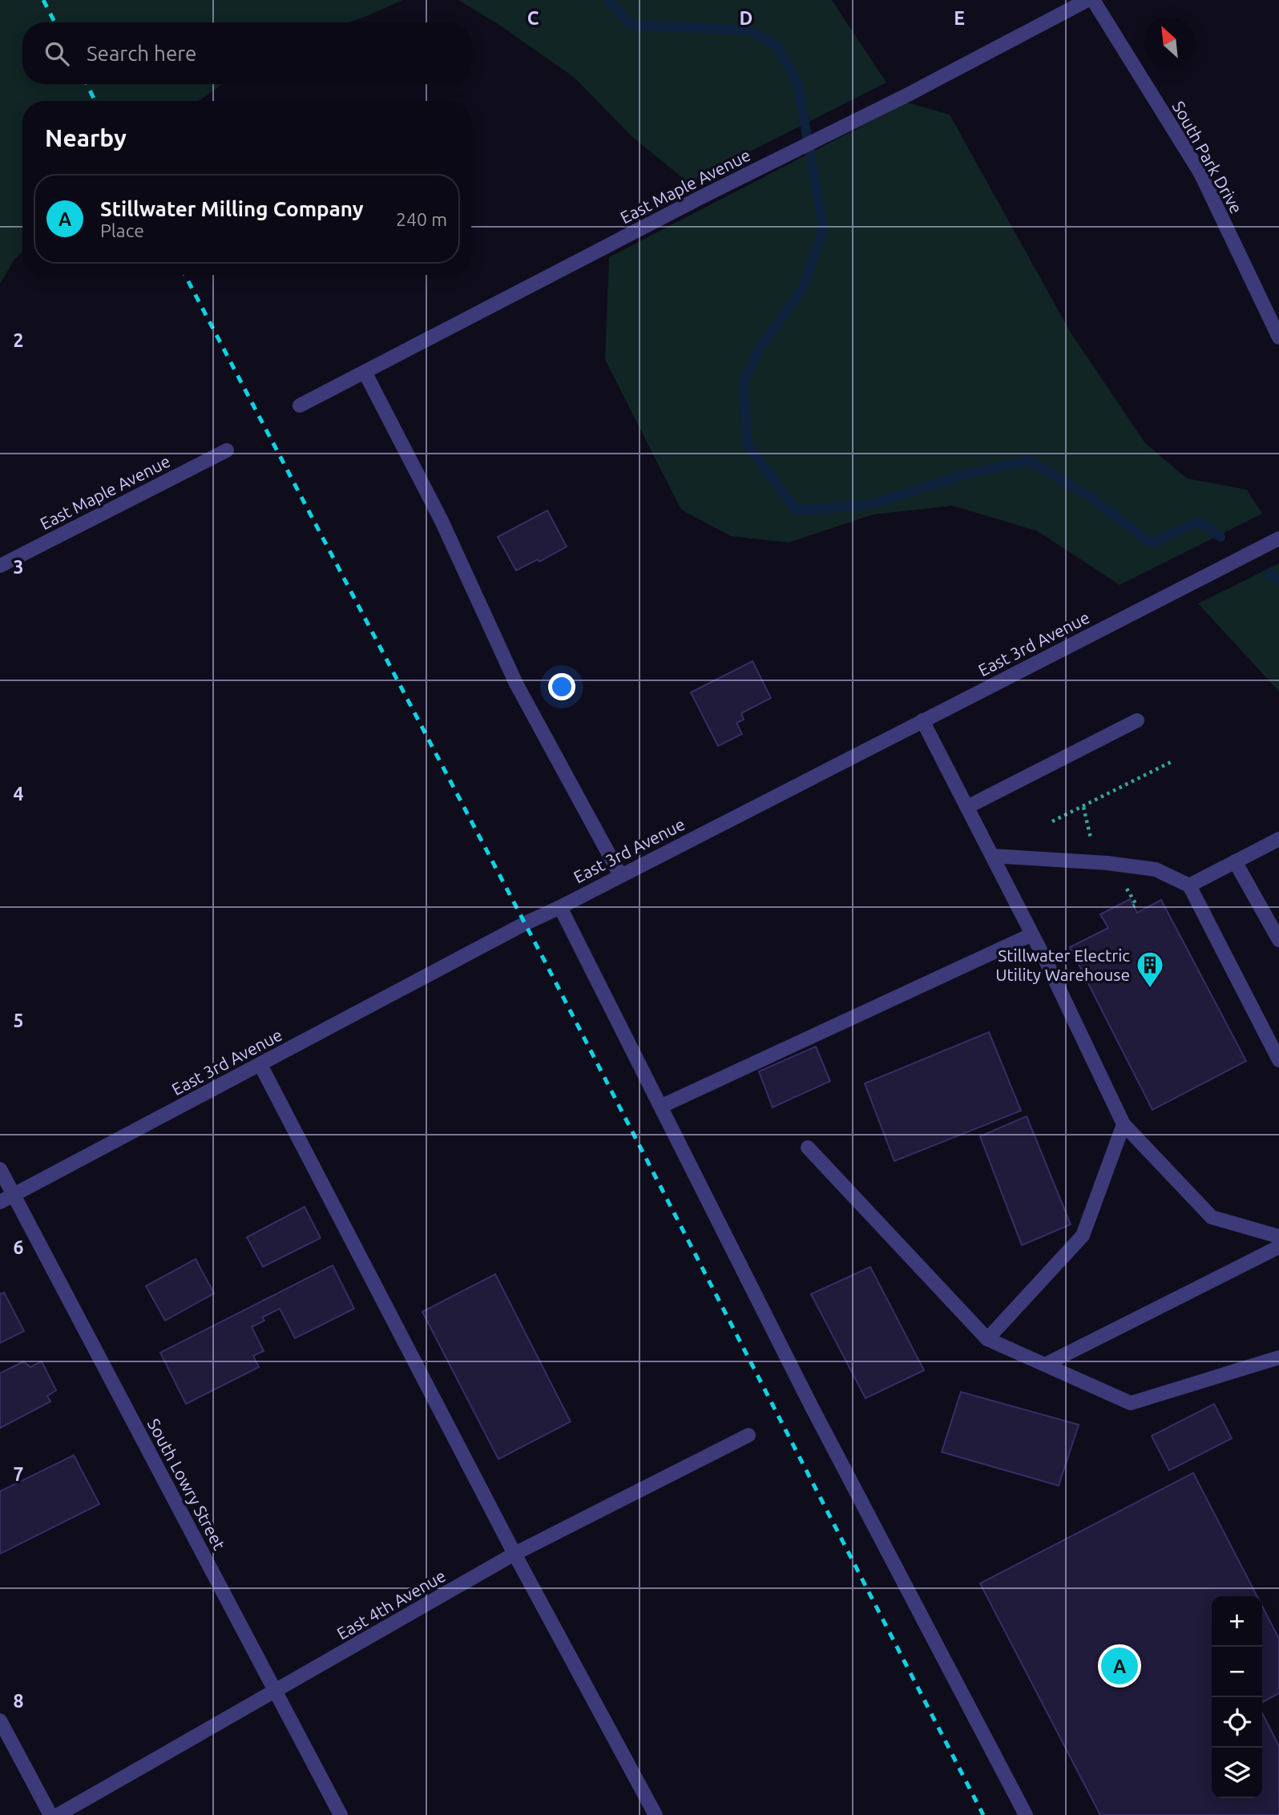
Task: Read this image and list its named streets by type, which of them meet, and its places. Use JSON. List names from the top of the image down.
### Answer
{
  "streets": {
    "street": [
      "South Park Drive",
      "East Maple Avenue",
      "East 3rd Avenue",
      "South Lowry Street",
      "East 4th Avenue"
    ]
  },
  "crossings": [
    ["East 3rd Avenue", "South Lowry Street"],
    ["South Lowry Street", "East 4th Avenue"]
  ],
  "places": {
    "building": ["Stillwater Electric Utility Warehouse"]
  },
  "north": "top left",
  "page": {
    "search": "Search here",
    "heading": "Nearby",
    "list": [
      {
        "mark": "A",
        "name": "Stillwater Milling Company",
        "note": "Place",
        "value": "240 m"
      }
    ],
    "map_buttons": ["+", "−"],
    "pins": "A"
  },
  "grid": {
    "columns": ["C", "D", "E"],
    "rows": [
      "2",
      "3",
      "4",
      "5",
      "6",
      "7",
      "8"
    ]
  }
}
